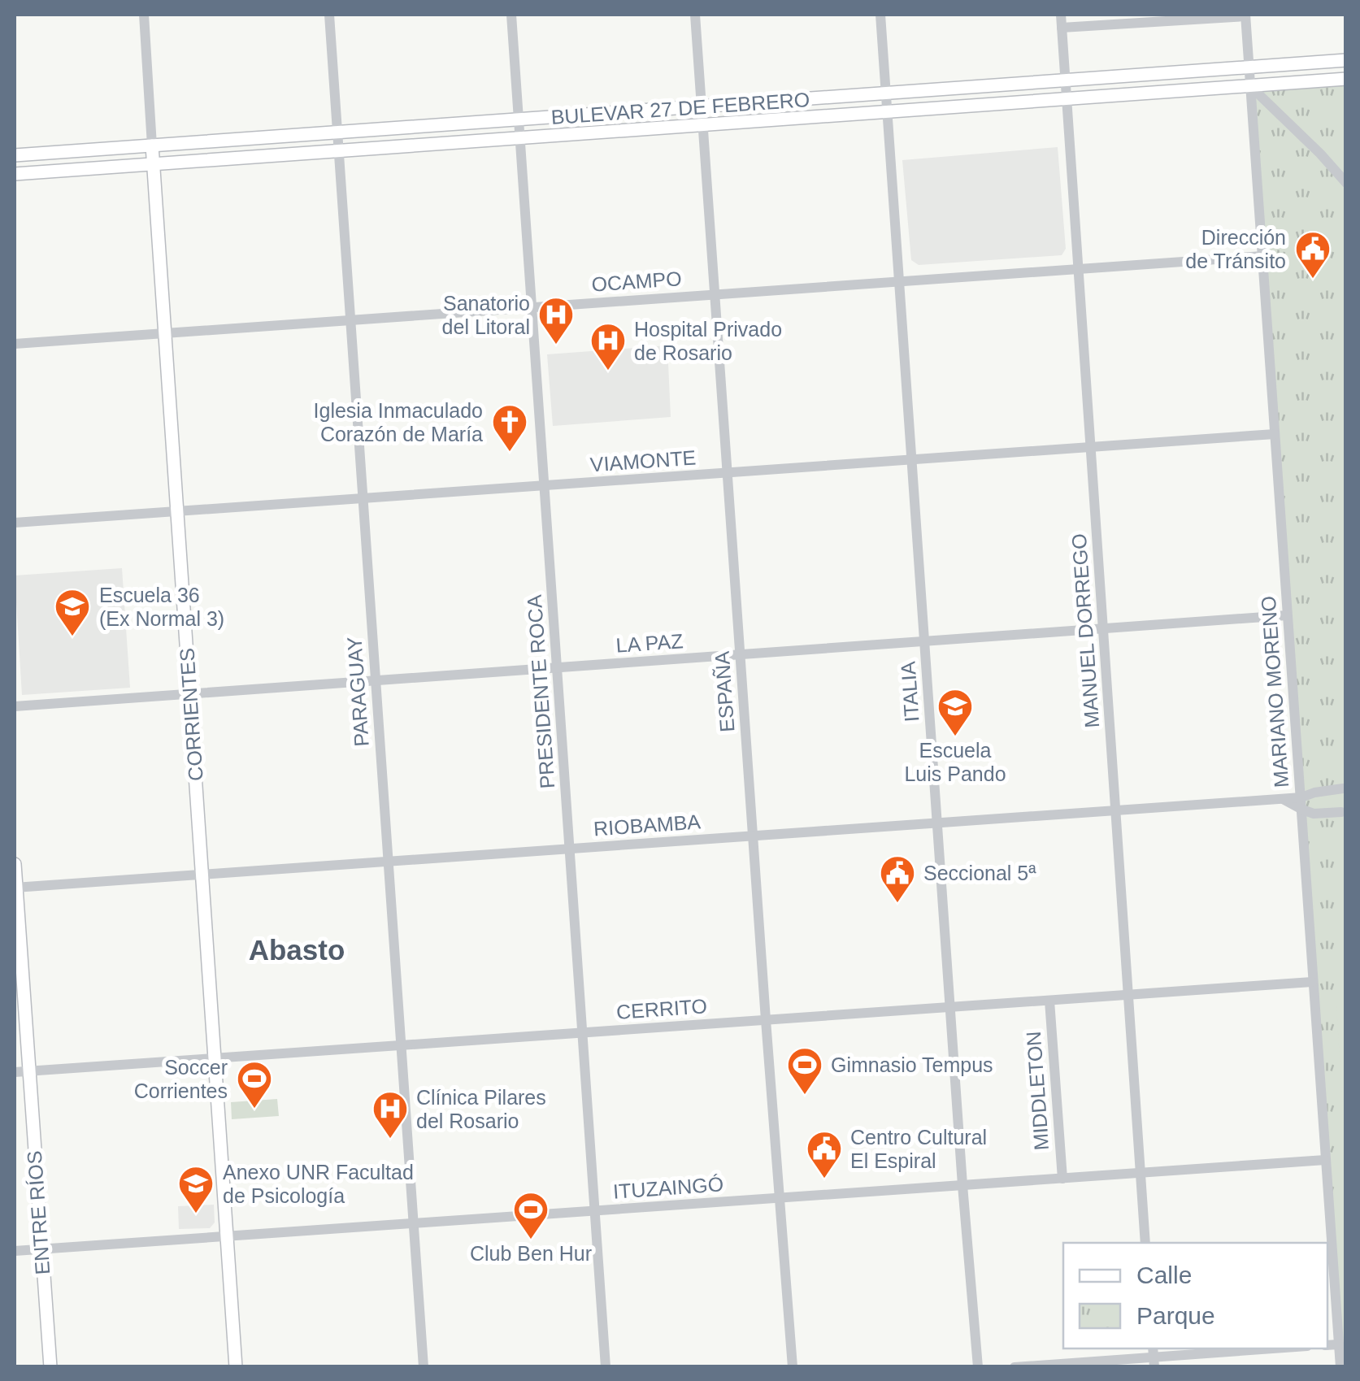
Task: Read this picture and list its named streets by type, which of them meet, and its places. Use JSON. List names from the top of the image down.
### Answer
{
  "streets": {
    "main road": ["BULEVAR 27 DE FEBRERO", "CORRIENTES", "ENTRE RÍOS"],
    "street": [
      "OCAMPO",
      "VIAMONTE",
      "MANUEL DORREGO",
      "LA PAZ",
      "PARAGUAY",
      "PRESIDENTE ROCA",
      "ESPAÑA",
      "ITALIA",
      "MARIANO MORENO",
      "RIOBAMBA",
      "CERRITO",
      "MIDDLETON",
      "ITUZAINGÓ"
    ]
  },
  "crossings": [
    ["BULEVAR 27 DE FEBRERO", "MANUEL DORREGO"],
    ["BULEVAR 27 DE FEBRERO", "PARAGUAY"],
    ["BULEVAR 27 DE FEBRERO", "PRESIDENTE ROCA"],
    ["BULEVAR 27 DE FEBRERO", "ESPAÑA"],
    ["BULEVAR 27 DE FEBRERO", "ITALIA"],
    ["BULEVAR 27 DE FEBRERO", "MARIANO MORENO"],
    ["BULEVAR 27 DE FEBRERO", "CORRIENTES"],
    ["OCAMPO", "MANUEL DORREGO"],
    ["OCAMPO", "PARAGUAY"],
    ["OCAMPO", "PRESIDENTE ROCA"],
    ["OCAMPO", "ESPAÑA"],
    ["OCAMPO", "ITALIA"],
    ["OCAMPO", "MARIANO MORENO"],
    ["OCAMPO", "CORRIENTES"],
    ["VIAMONTE", "MANUEL DORREGO"],
    ["VIAMONTE", "PARAGUAY"],
    ["VIAMONTE", "PRESIDENTE ROCA"],
    ["VIAMONTE", "ESPAÑA"],
    ["VIAMONTE", "ITALIA"],
    ["VIAMONTE", "MARIANO MORENO"],
    ["VIAMONTE", "CORRIENTES"],
    ["MANUEL DORREGO", "LA PAZ"],
    ["MANUEL DORREGO", "RIOBAMBA"],
    ["MANUEL DORREGO", "CERRITO"],
    ["MANUEL DORREGO", "ITUZAINGÓ"],
    ["LA PAZ", "PARAGUAY"],
    ["LA PAZ", "PRESIDENTE ROCA"],
    ["LA PAZ", "ESPAÑA"],
    ["LA PAZ", "ITALIA"],
    ["LA PAZ", "MARIANO MORENO"],
    ["LA PAZ", "CORRIENTES"],
    ["PARAGUAY", "RIOBAMBA"],
    ["PARAGUAY", "CERRITO"],
    ["PARAGUAY", "ITUZAINGÓ"],
    ["PRESIDENTE ROCA", "RIOBAMBA"],
    ["PRESIDENTE ROCA", "CERRITO"],
    ["PRESIDENTE ROCA", "ITUZAINGÓ"],
    ["ESPAÑA", "RIOBAMBA"],
    ["ESPAÑA", "CERRITO"],
    ["ESPAÑA", "ITUZAINGÓ"],
    ["ITALIA", "RIOBAMBA"],
    ["ITALIA", "CERRITO"],
    ["ITALIA", "ITUZAINGÓ"],
    ["MARIANO MORENO", "RIOBAMBA"],
    ["MARIANO MORENO", "CERRITO"],
    ["MARIANO MORENO", "ITUZAINGÓ"],
    ["CORRIENTES", "RIOBAMBA"],
    ["CORRIENTES", "CERRITO"],
    ["CORRIENTES", "ITUZAINGÓ"],
    ["RIOBAMBA", "ENTRE RÍOS"],
    ["CERRITO", "MIDDLETON"],
    ["CERRITO", "ENTRE RÍOS"],
    ["MIDDLETON", "ITUZAINGÓ"],
    ["ITUZAINGÓ", "ENTRE RÍOS"]
  ],
  "districts": ["Abasto"],
  "places": {
    "public building": ["Dirección de Tránsito", "Seccional 5ª", "Centro Cultural El Espiral"],
    "hospital": ["Sanatorio del Litoral", "Hospital Privado de Rosario", "Clínica Pilares del Rosario"],
    "church": ["Iglesia Inmaculado Corazón de María"],
    "school or university": ["Escuela 36 (Ex Normal 3)", "Escuela Luis Pando", "Anexo UNR Facultad de Psicología"],
    "sports": ["Gimnasio Tempus", "Soccer Corrientes", "Club Ben Hur"]
  },
  "legend": ["Calle", "Parque"]
}
